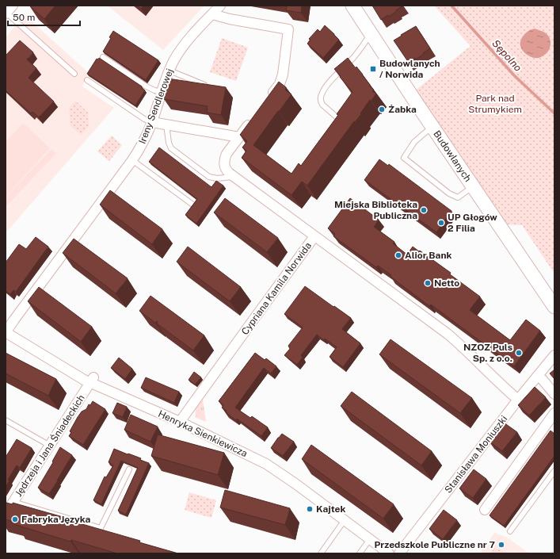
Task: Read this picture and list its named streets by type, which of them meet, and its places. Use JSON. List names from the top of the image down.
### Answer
{
  "streets": {
    "street": [
      "Ireny Sendlerowej",
      "Budowlanych",
      "Cypriana Kamila Norwida",
      "Henryka Sienkiewicza",
      "Jędrzeja i Jana Śniadeckich",
      "Stanisława Moniuszki"
    ]
  },
  "crossings": [
    ["Ireny Sendlerowej", "Henryka Sienkiewicza"],
    ["Cypriana Kamila Norwida", "Henryka Sienkiewicza"],
    ["Henryka Sienkiewicza", "Jędrzeja i Jana Śniadeckich"]
  ],
  "water": ["Sępolno"],
  "parks": ["Park nad Strumykiem"],
  "places": {
    "transit": ["Budowlanych / Norwida"],
    "other": [
      "Żabka",
      "Miejska Biblioteka Publiczna",
      "UP Głogów 2 Filia",
      "Alior Bank",
      "Netto",
      "NZOZ Puls Sp. z o.o.",
      "Kajtek",
      "Fabryka Języka",
      "Przedszkole Publiczne nr 7"
    ]
  },
  "scale_bar": "50 m"
}
